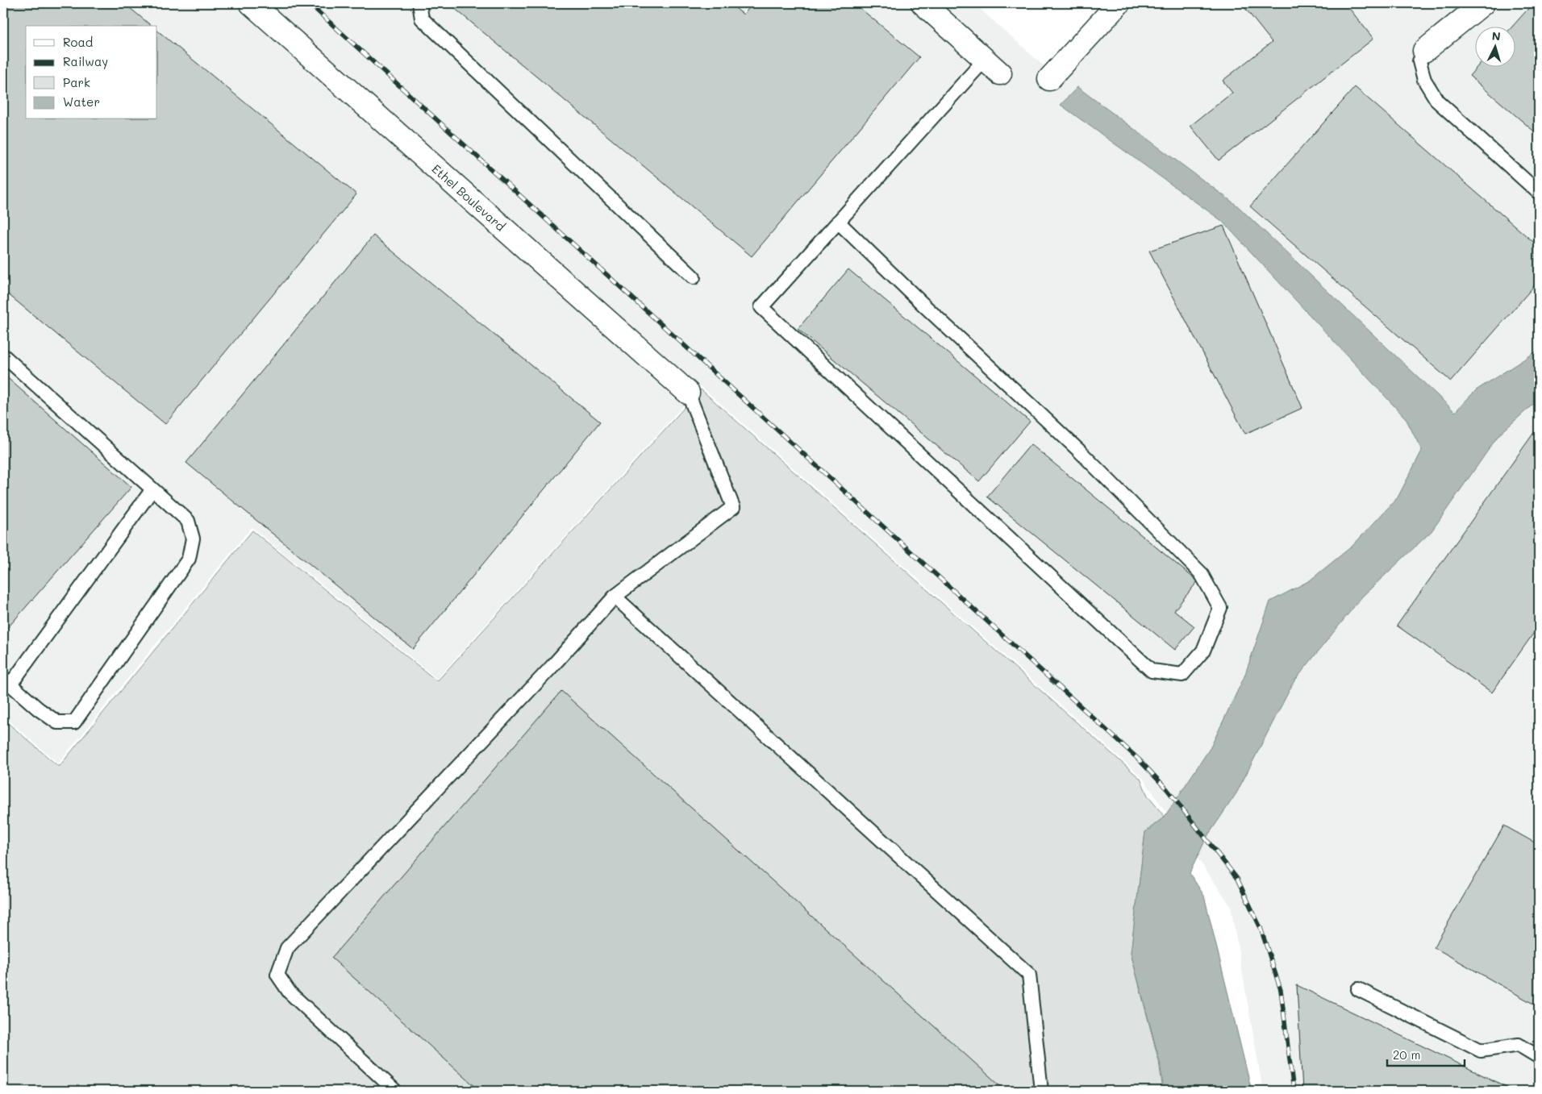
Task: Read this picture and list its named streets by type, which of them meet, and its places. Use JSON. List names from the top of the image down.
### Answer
{
  "streets": {
    "street": ["Ethel Boulevard"]
  },
  "legend": [
    "Road",
    "Railway",
    "Park",
    "Water"
  ],
  "scale_bar": "20 m",
  "north": "top"
}
